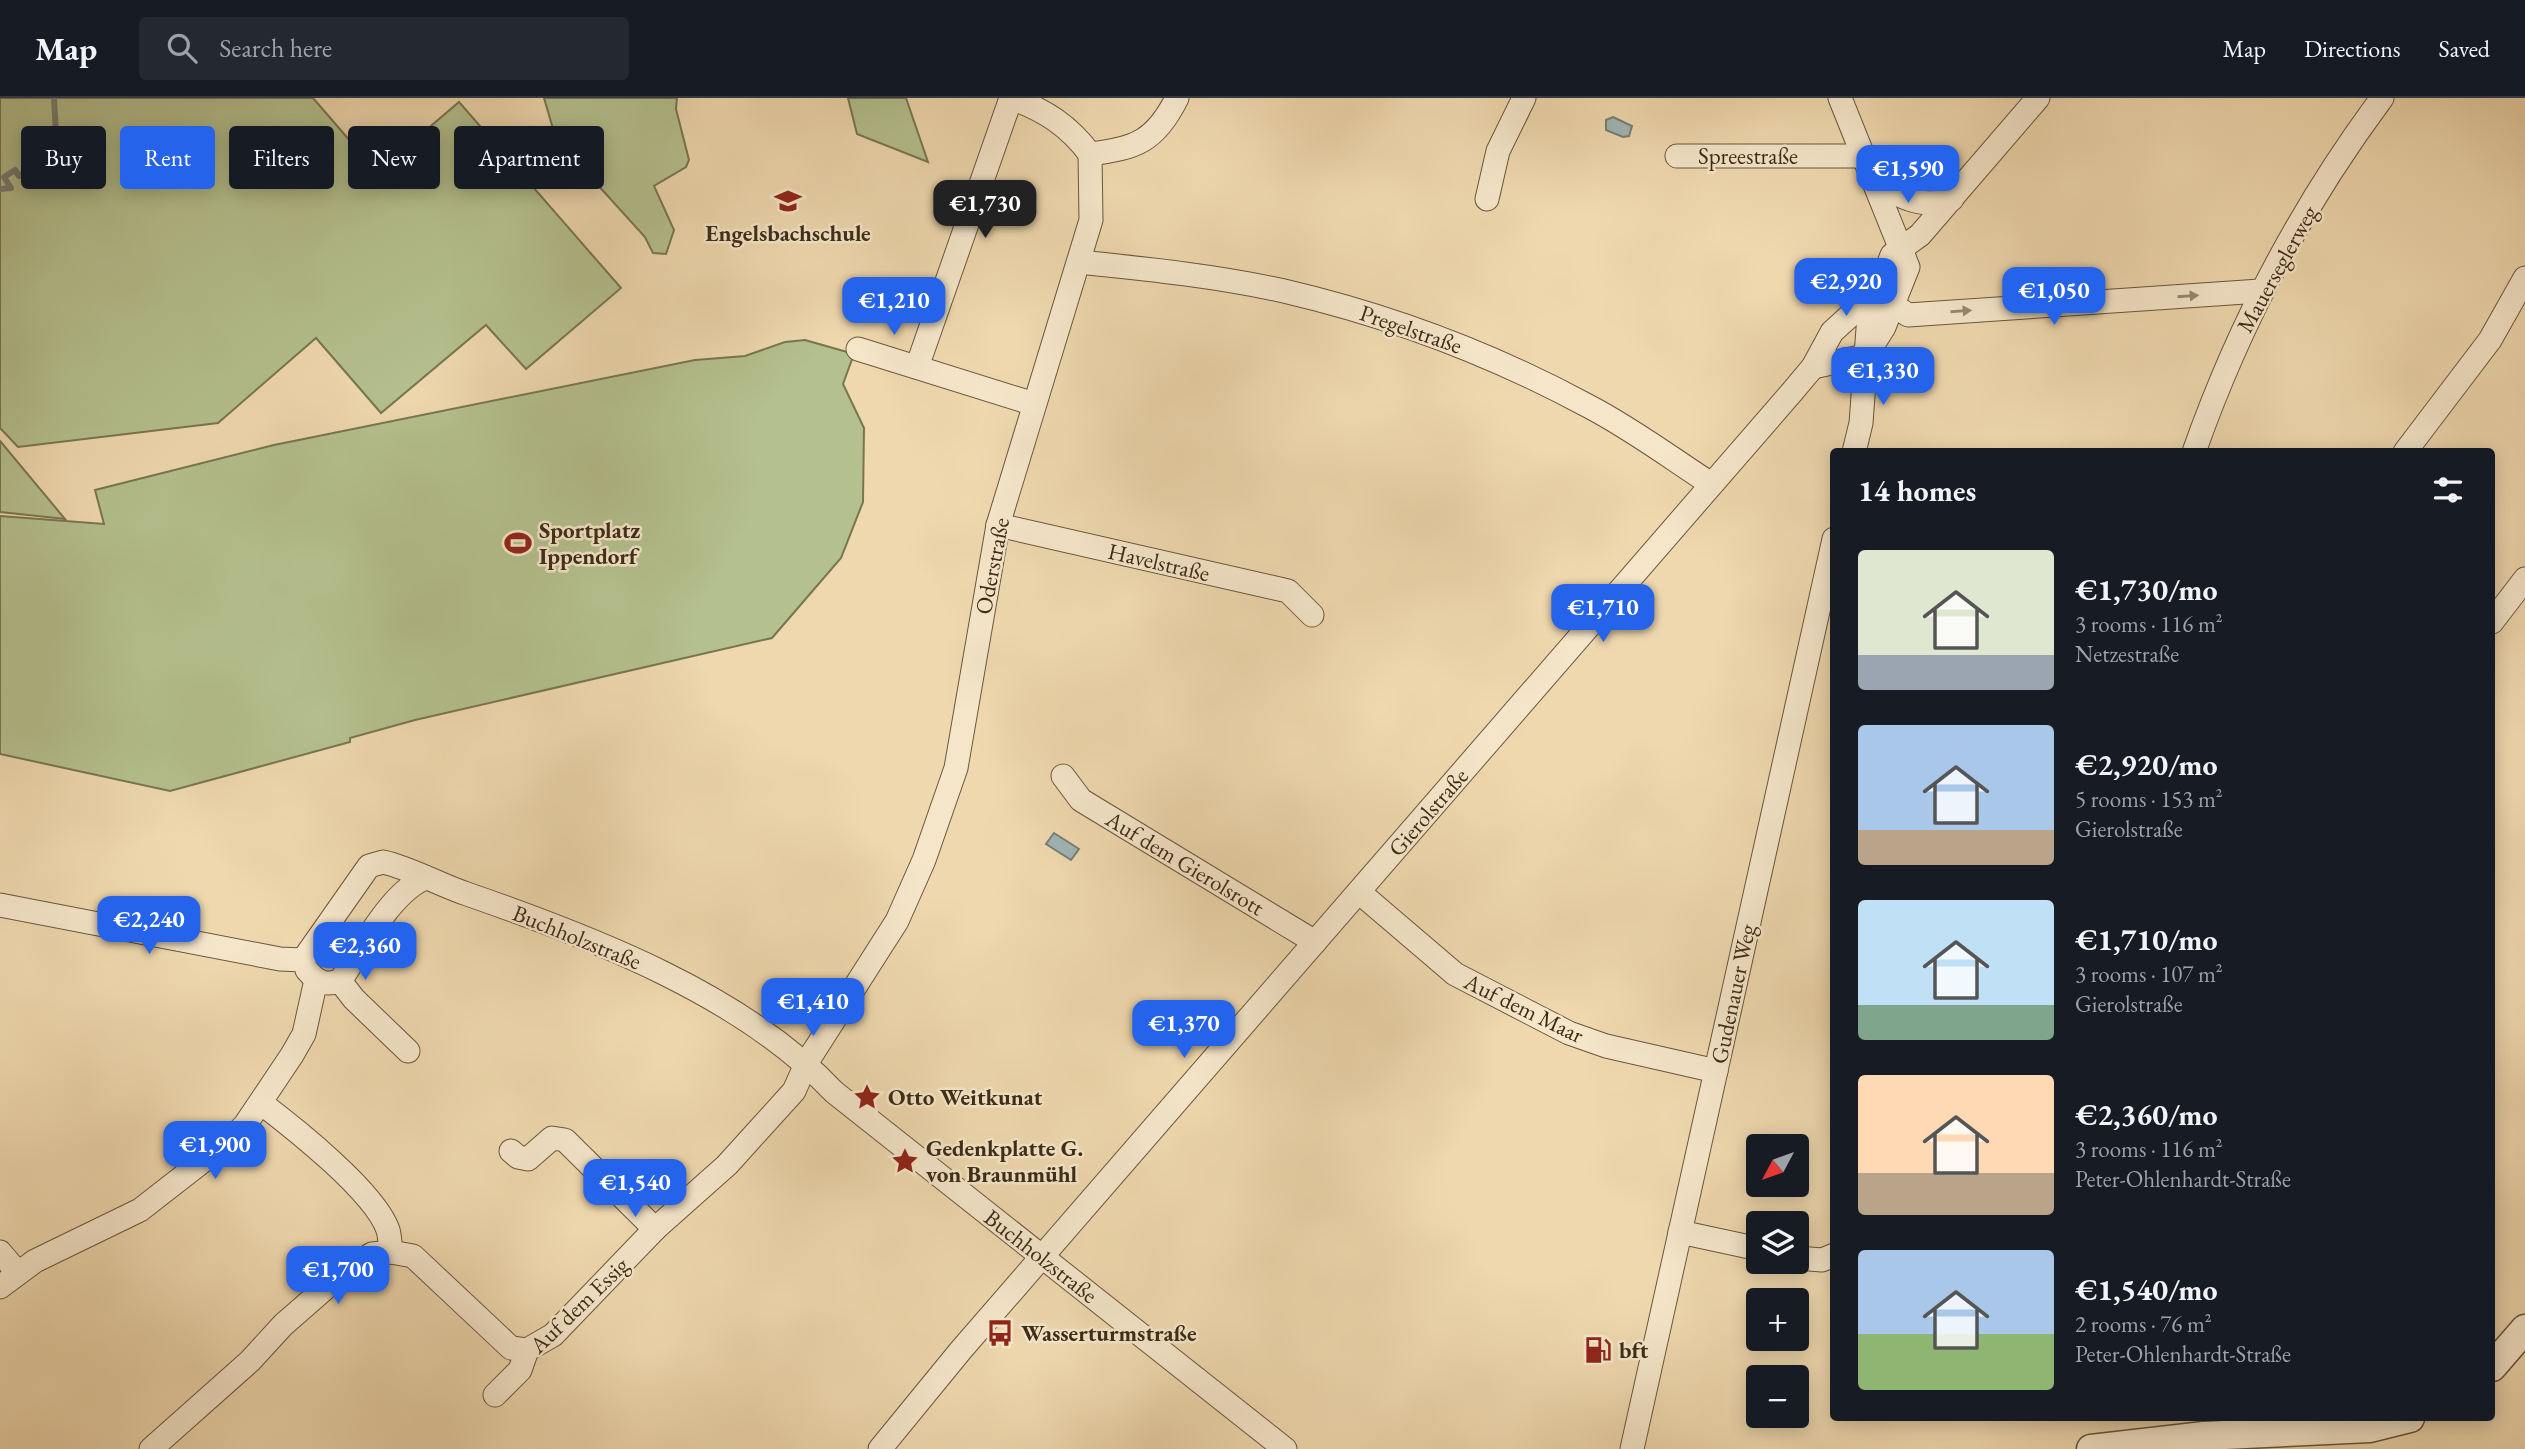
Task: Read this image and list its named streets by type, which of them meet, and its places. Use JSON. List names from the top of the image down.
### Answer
{
  "streets": {
    "street": [
      "Spreestraße",
      "Mauerseglerweg",
      "Pregelstraße",
      "Havelstraße",
      "Oderstraße",
      "Gierolstraße",
      "Auf dem Gierolsrott",
      "Buchholzstraße",
      "Gudenauer Weg",
      "Auf dem Maar",
      "Auf dem Essig"
    ]
  },
  "crossings": [
    ["Pregelstraße", "Oderstraße"],
    ["Pregelstraße", "Gierolstraße"],
    ["Havelstraße", "Oderstraße"],
    ["Oderstraße", "Buchholzstraße"],
    ["Oderstraße", "Auf dem Essig"],
    ["Gierolstraße", "Auf dem Gierolsrott"],
    ["Gierolstraße", "Buchholzstraße"],
    ["Gierolstraße", "Auf dem Maar"],
    ["Buchholzstraße", "Auf dem Essig"],
    ["Gudenauer Weg", "Auf dem Maar"]
  ],
  "places": {
    "school or university": ["Engelsbachschule"],
    "sports": ["Sportplatz Ippendorf"],
    "place": ["Otto Weitkunat", "Gedenkplatte G. von Braunmühl"],
    "bus stop": ["Wasserturmstraße"],
    "fuel station": ["bft"]
  },
  "north": "bottom left",
  "page": {
    "header": "Map",
    "search": "Search here",
    "nav": ["Map", "Directions", "Saved"],
    "chip": [
      "Buy",
      "Rent",
      "Filters",
      "New",
      "Apartment"
    ],
    "price": [
      "€1,590",
      "€1,730",
      "€2,920",
      "€1,050",
      "€1,210",
      "€1,330",
      "€1,710",
      "€2,240",
      "€2,360",
      "€1,410",
      "€1,370",
      "€1,900",
      "€1,540",
      "€1,700"
    ],
    "heading": "14 homes",
    "list": [
      {
        "name": "€1,730/mo",
        "note": "3 rooms · 116 m² · Netzestraße"
      },
      {
        "name": "€2,920/mo",
        "note": "5 rooms · 153 m² · Gierolstraße"
      },
      {
        "name": "€1,710/mo",
        "note": "3 rooms · 107 m² · Gierolstraße"
      },
      {
        "name": "€2,360/mo",
        "note": "3 rooms · 116 m² · Peter-Ohlenhardt-Straße"
      },
      {
        "name": "€1,540/mo",
        "note": "2 rooms · 76 m² · Peter-Ohlenhardt-Straße"
      }
    ],
    "map_buttons": ["+", "−"]
  }
}
